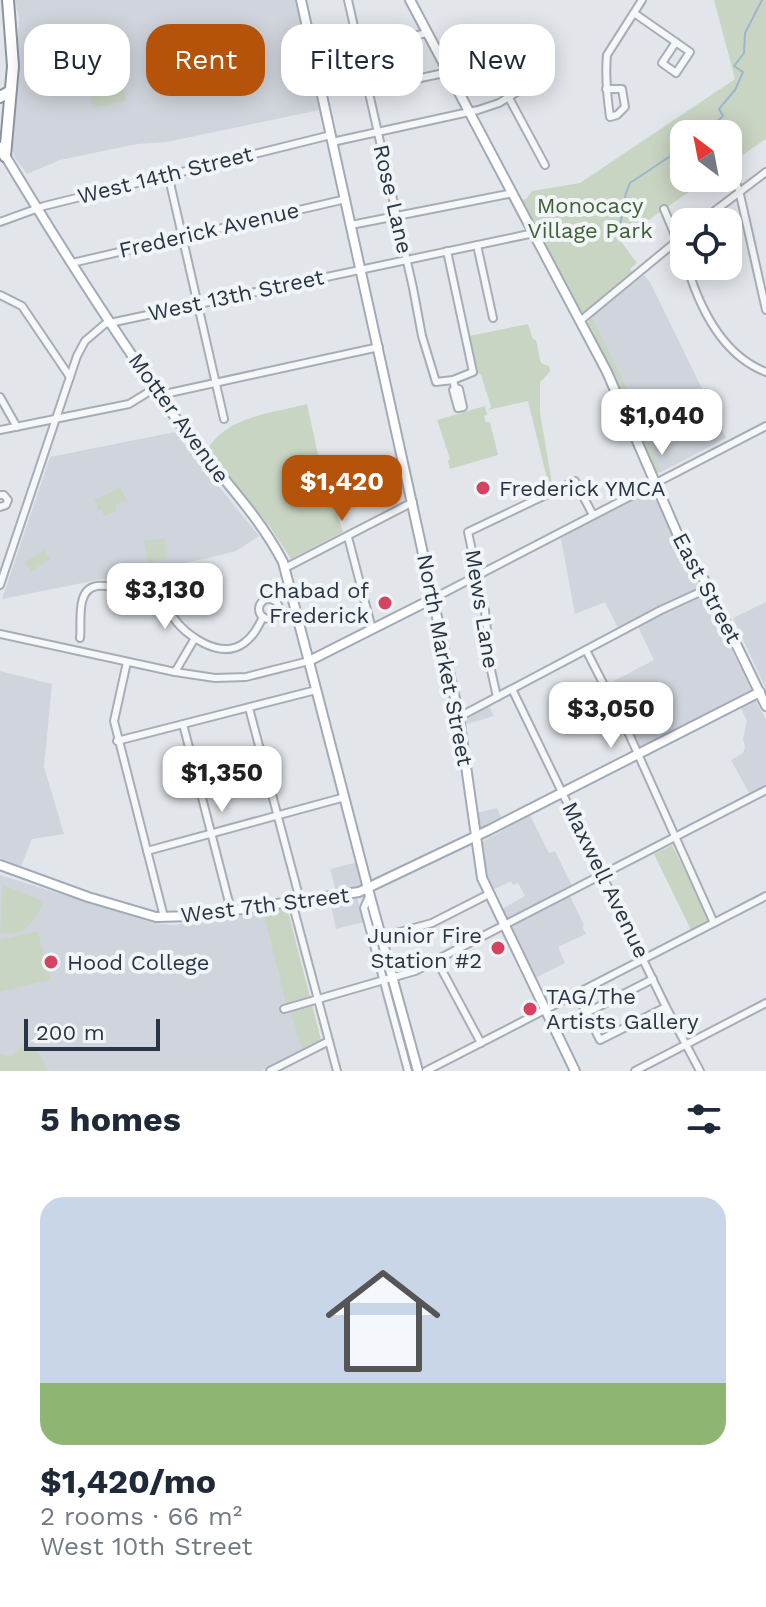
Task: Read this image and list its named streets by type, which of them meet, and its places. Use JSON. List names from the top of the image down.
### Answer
{
  "streets": {
    "main road": [
      "Motter Avenue",
      "East Street",
      "North Market Street",
      "West 7th Street"
    ],
    "street": [
      "West 14th Street",
      "Rose Lane",
      "Frederick Avenue",
      "West 13th Street",
      "Mews Lane",
      "Maxwell Avenue"
    ]
  },
  "crossings": [
    ["West 14th Street", "Rose Lane"],
    ["West 14th Street", "Motter Avenue"],
    ["West 14th Street", "East Street"],
    ["West 14th Street", "North Market Street"],
    ["Rose Lane", "West 13th Street"],
    ["Frederick Avenue", "Motter Avenue"],
    ["Frederick Avenue", "North Market Street"],
    ["West 13th Street", "Motter Avenue"],
    ["West 13th Street", "East Street"],
    ["West 13th Street", "North Market Street"],
    ["Motter Avenue", "West 7th Street"],
    ["East Street", "West 7th Street"],
    ["North Market Street", "West 7th Street"],
    ["Maxwell Avenue", "West 7th Street"]
  ],
  "parks": ["Monocacy Village Park"],
  "places": [
    "Frederick YMCA",
    "Chabad of Frederick",
    "Junior Fire Station #2",
    "Hood College",
    "TAG/The Artists Gallery"
  ],
  "scale_bar": "200 m",
  "north": "top left",
  "page": {
    "chip": [
      "Buy",
      "Rent",
      "Filters",
      "New"
    ],
    "price": [
      "$1,040",
      "$1,420",
      "$3,130",
      "$3,050",
      "$1,350"
    ],
    "scale": "200 m",
    "heading": "5 homes",
    "list": [
      {
        "name": "$1,420/mo",
        "note": "2 rooms · 66 m² · West 10th Street"
      }
    ]
  }
}
